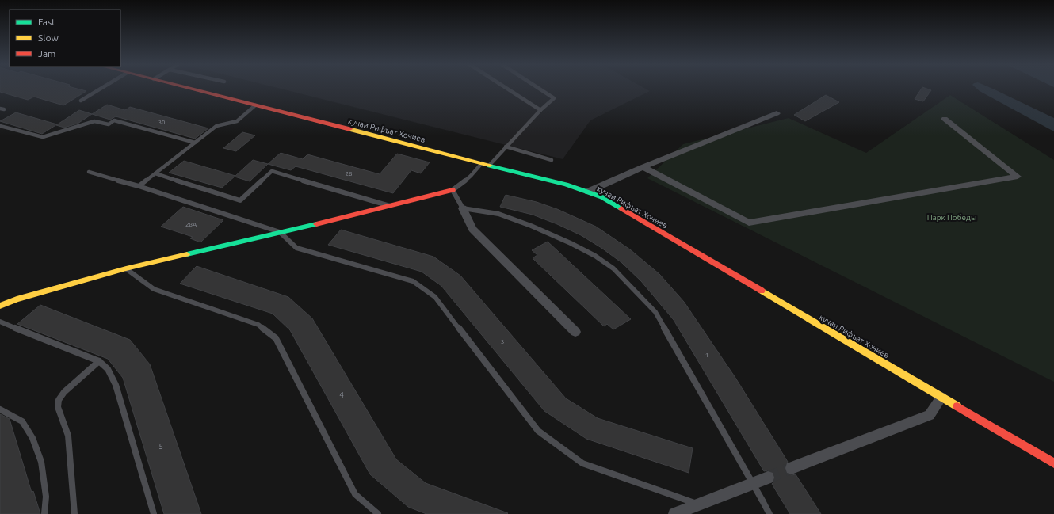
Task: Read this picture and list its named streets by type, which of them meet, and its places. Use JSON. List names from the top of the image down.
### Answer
{
  "streets": {
    "main road": ["кучаи Рифъат Хочиев"]
  },
  "parks": ["Парк Победы"],
  "house_numbers": [
    "30",
    "28",
    "28А",
    "3",
    "1",
    "4",
    "5"
  ],
  "legend": ["Fast", "Slow", "Jam"]
}
